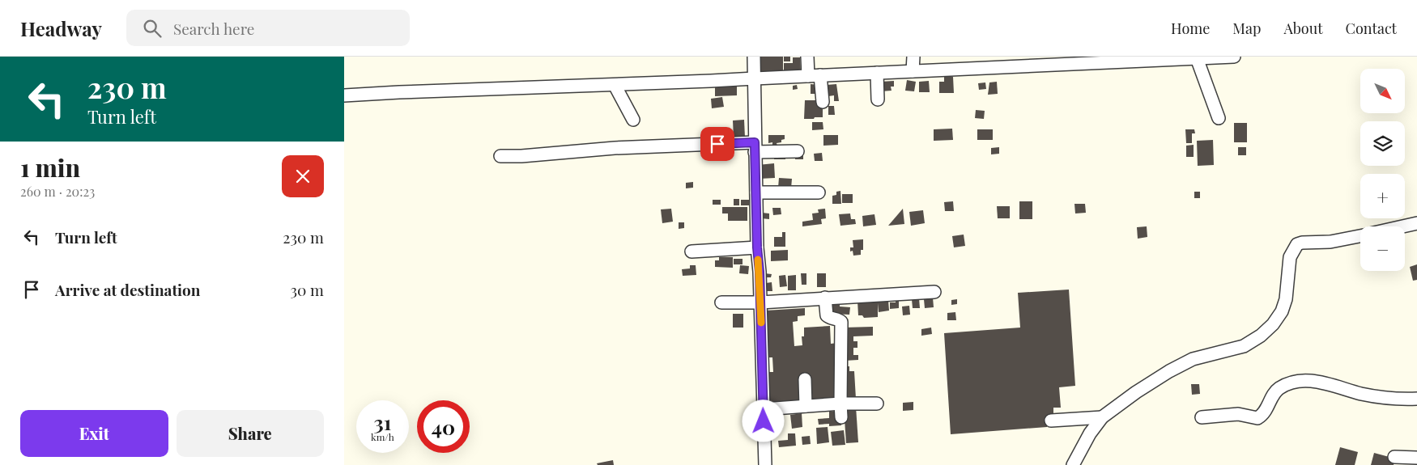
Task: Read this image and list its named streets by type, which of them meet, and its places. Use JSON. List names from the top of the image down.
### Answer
{
  "north": "bottom right",
  "page": {
    "header": "Headway",
    "search": "Search here",
    "nav": [
      "Home",
      "Map",
      "About",
      "Contact"
    ],
    "turn": ["230 m", "Turn left"],
    "map_buttons": ["+", "−"],
    "heading": ["1 min", "260 m · 20:23"],
    "list": [
      {
        "name": "Turn left",
        "value": "230 m"
      },
      {
        "name": "Arrive at destination",
        "value": "30 m"
      }
    ],
    "speed": "31 km/h",
    "limit": "40",
    "buttons": ["Exit", "Share"]
  }
}
